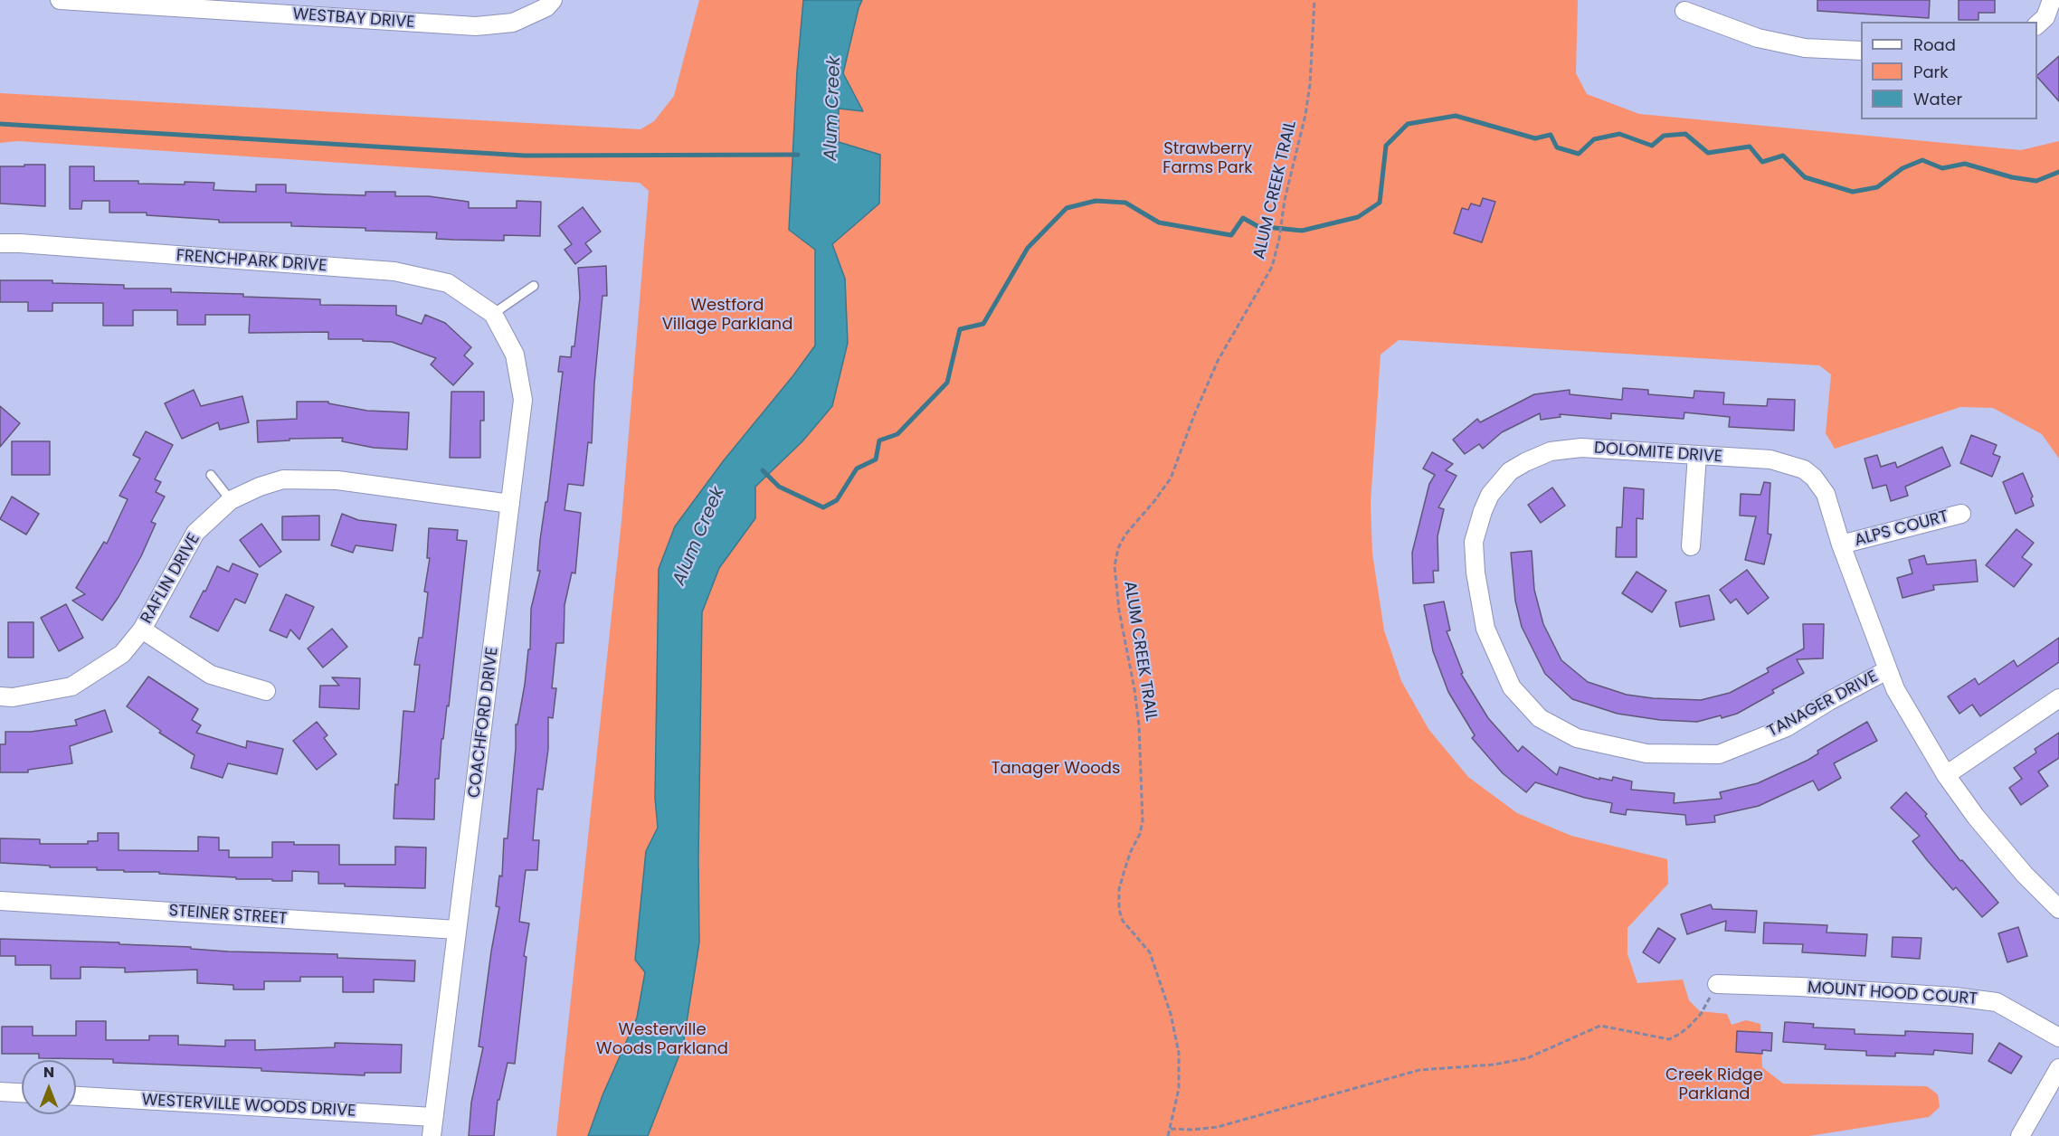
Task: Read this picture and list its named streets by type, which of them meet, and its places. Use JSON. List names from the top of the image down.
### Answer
{
  "streets": {
    "street": [
      "WESTBAY DRIVE",
      "FRENCHPARK DRIVE",
      "DOLOMITE DRIVE",
      "ALPS COURT",
      "RAFLIN DRIVE",
      "TANAGER DRIVE",
      "COACHFORD DRIVE",
      "STEINER STREET",
      "MOUNT HOOD COURT",
      "WESTERVILLE WOODS DRIVE"
    ],
    "path": ["ALUM CREEK TRAIL"]
  },
  "crossings": [
    ["FRENCHPARK DRIVE", "COACHFORD DRIVE"],
    ["DOLOMITE DRIVE", "ALPS COURT"],
    ["DOLOMITE DRIVE", "TANAGER DRIVE"],
    ["RAFLIN DRIVE", "COACHFORD DRIVE"],
    ["COACHFORD DRIVE", "STEINER STREET"],
    ["COACHFORD DRIVE", "WESTERVILLE WOODS DRIVE"]
  ],
  "water": ["Alum Creek"],
  "parks": [
    "Strawberry Farms Park",
    "Westford Village Parkland",
    "Tanager Woods",
    "Westerville Woods Parkland",
    "Creek Ridge Parkland"
  ],
  "legend": ["Road", "Park", "Water"],
  "north": "top"
}
